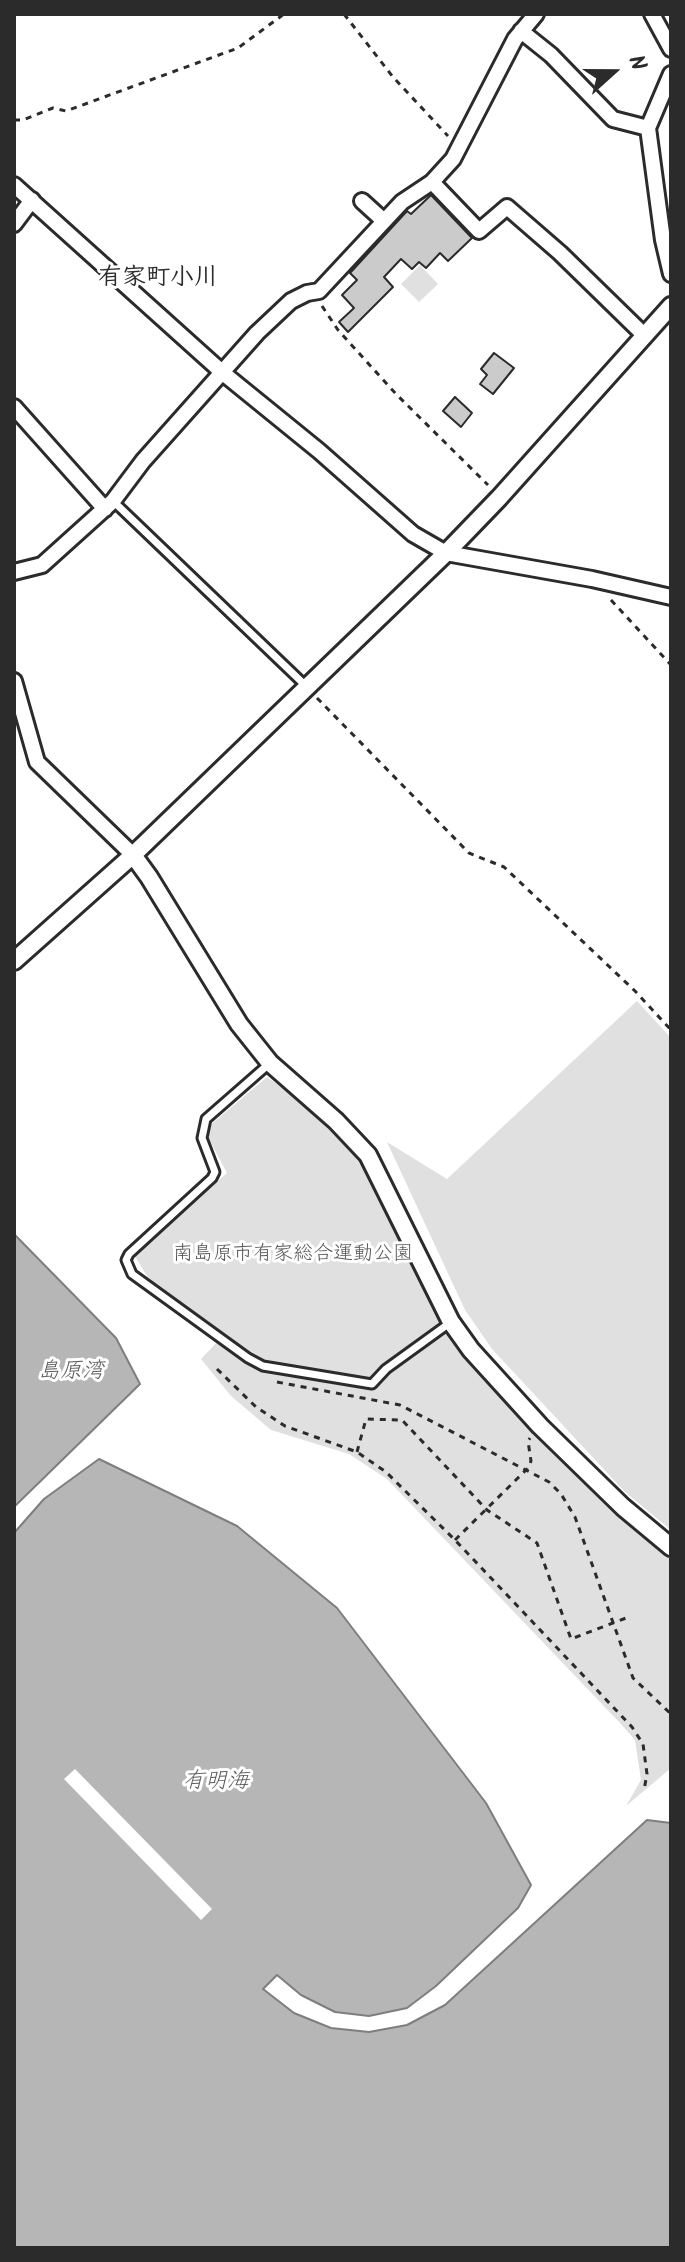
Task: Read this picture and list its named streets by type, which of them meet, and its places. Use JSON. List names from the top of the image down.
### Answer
{
  "districts": ["有家町小川"],
  "water": ["島原湾", "有明海"],
  "parks": ["南島原市有家総合運動公園"],
  "north": "right"
}
